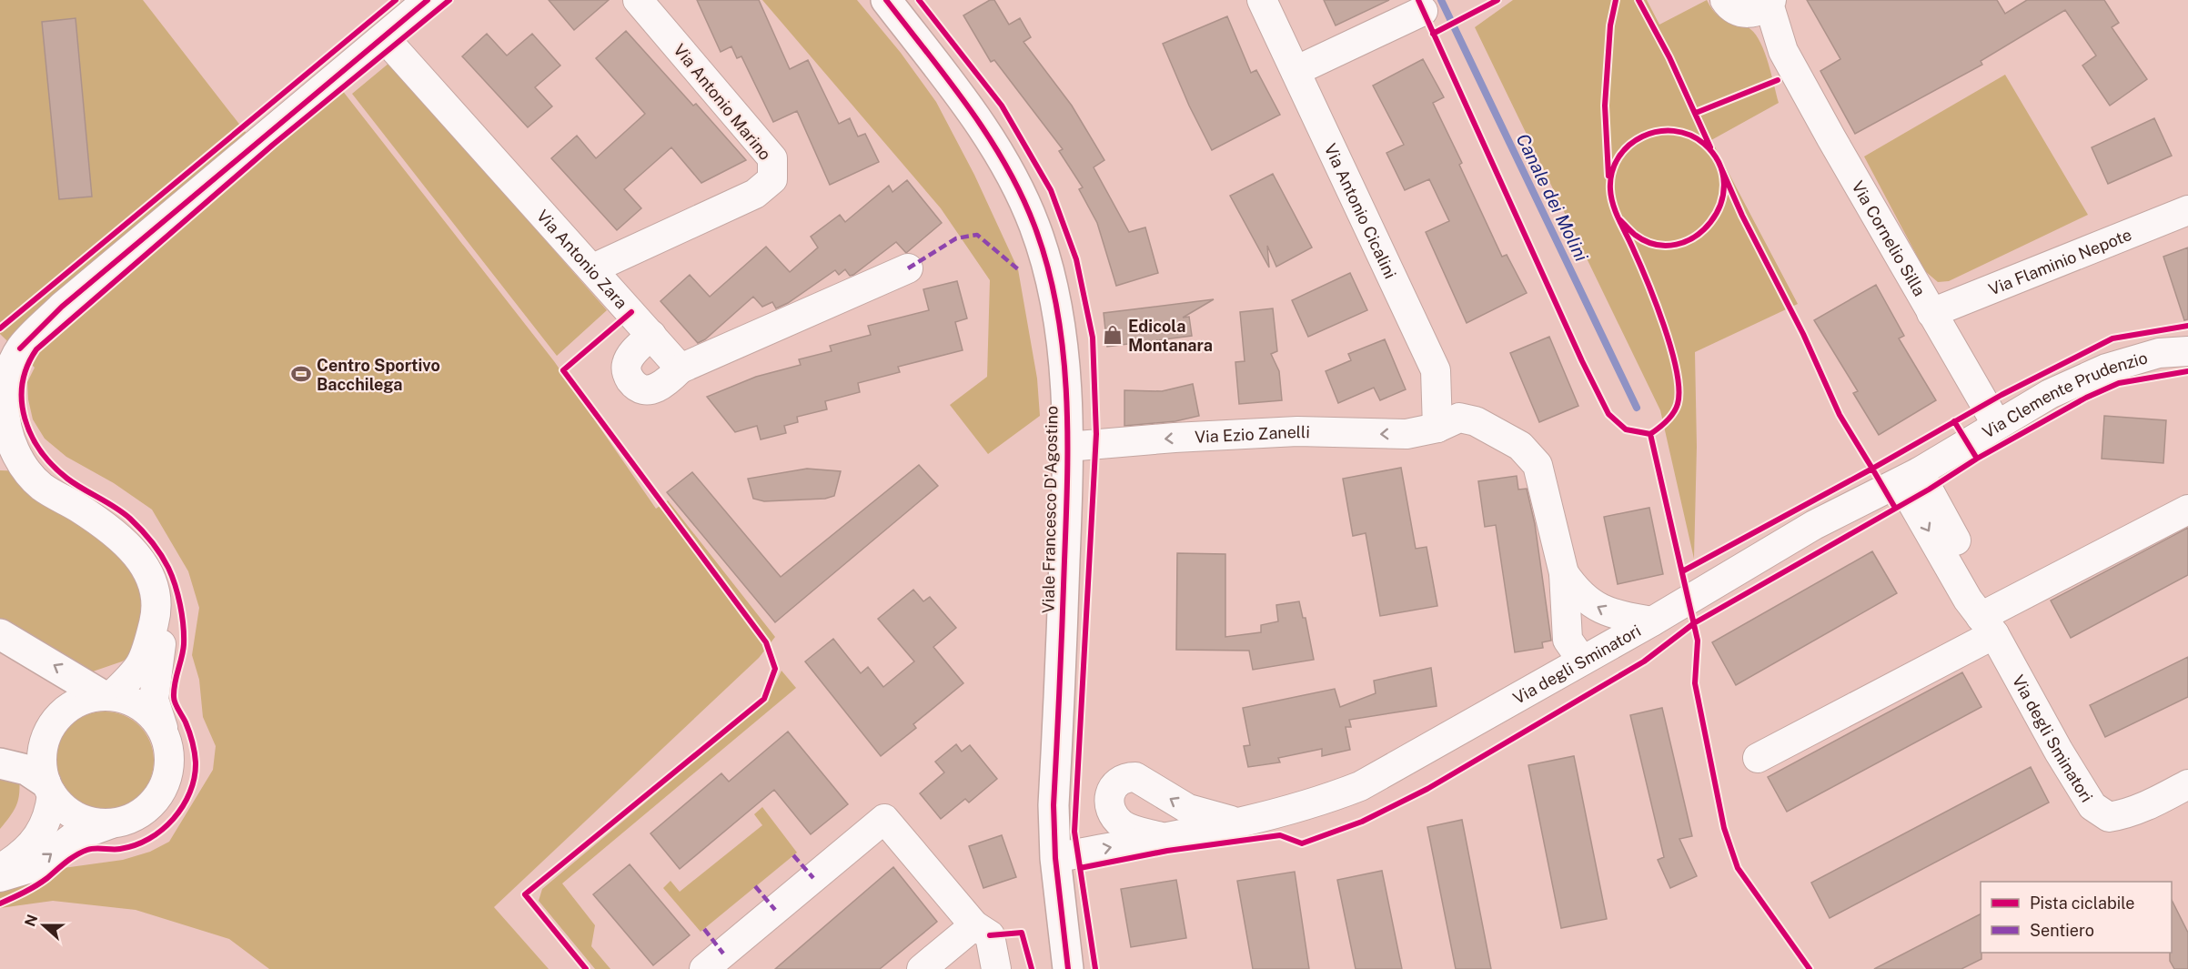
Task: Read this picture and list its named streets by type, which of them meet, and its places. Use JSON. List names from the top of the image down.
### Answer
{
  "streets": {
    "main road": ["Viale Francesco D'Agostino"],
    "street": [
      "Via Antonio Marino",
      "Via Antonio Cicalini",
      "Via Cornelio Silla",
      "Via Antonio Zara",
      "Via Flaminio Nepote",
      "Via Clemente Prudenzio",
      "Via Ezio Zanelli",
      "Via degli Sminatori"
    ]
  },
  "crossings": [
    ["Via Antonio Marino", "Via Antonio Zara"],
    ["Via Antonio Cicalini", "Via Ezio Zanelli"],
    ["Via Cornelio Silla", "Via Flaminio Nepote"],
    ["Via Cornelio Silla", "Via Clemente Prudenzio"],
    ["Via Clemente Prudenzio", "Via degli Sminatori"],
    ["Via Ezio Zanelli", "Viale Francesco D'Agostino"],
    ["Viale Francesco D'Agostino", "Via degli Sminatori"]
  ],
  "one_way": ["Via Ezio Zanelli"],
  "water": ["Canale dei Molini"],
  "places": {
    "shop": ["Edicola Montanara"],
    "sports": ["Centro Sportivo Bacchilega"]
  },
  "legend": ["Pista ciclabile", "Sentiero"],
  "north": "left"
}
